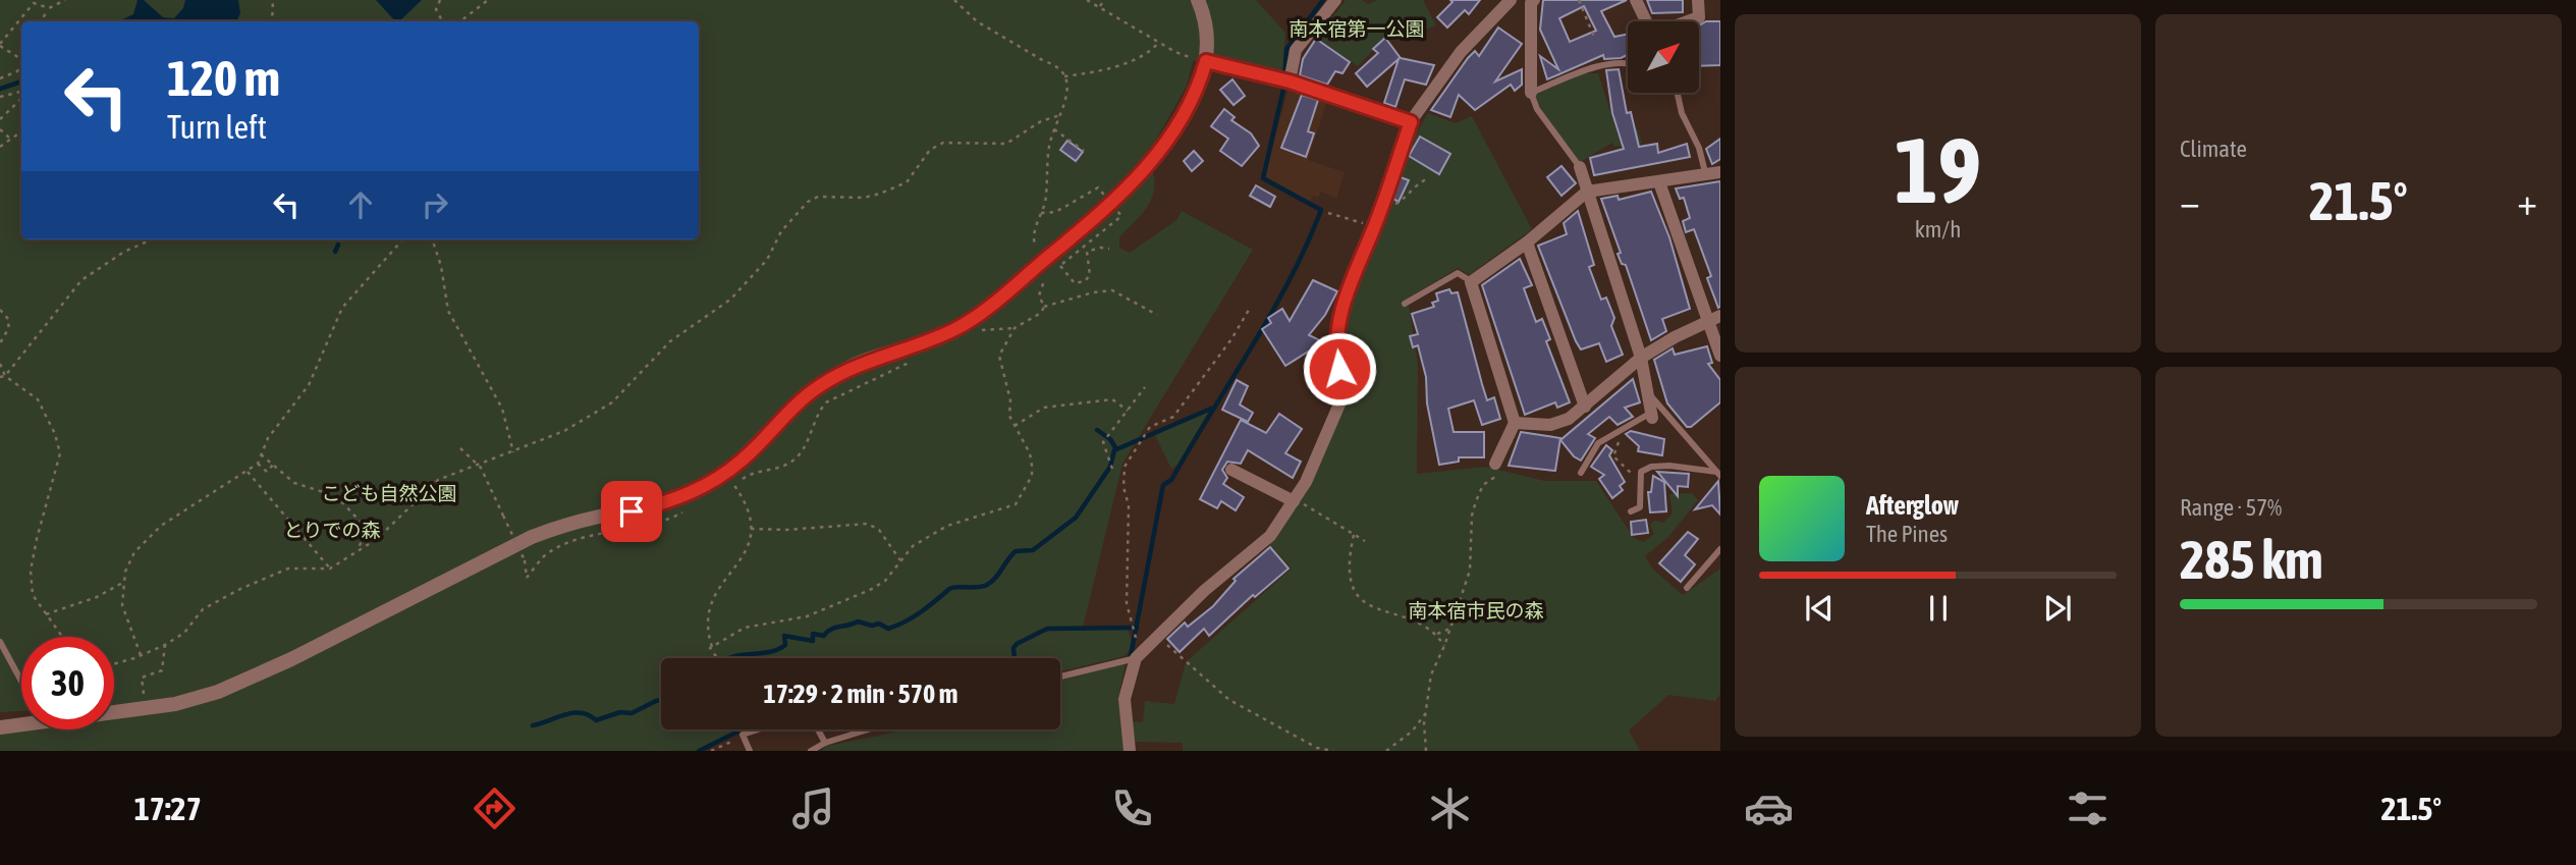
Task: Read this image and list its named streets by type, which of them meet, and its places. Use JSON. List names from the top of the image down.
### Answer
{
  "parks": [
    "南本宿第一公園",
    "こども自然公園",
    "とりでの森",
    "南本宿市民の森"
  ],
  "north": "top right",
  "page": {
    "tile": [
      ["19", "km/h"],
      "Climate",
      ["Range · 57%", "285 km"]
    ],
    "turn": ["120 m", "Turn left"],
    "heat": ["−", "21.5°", "+"],
    "song": ["Afterglow", "The Pines"],
    "limit": "30",
    "trip": "17:29 · 2 min · 570 m",
    "tabs": ["17:27", "21.5°"]
  }
}
